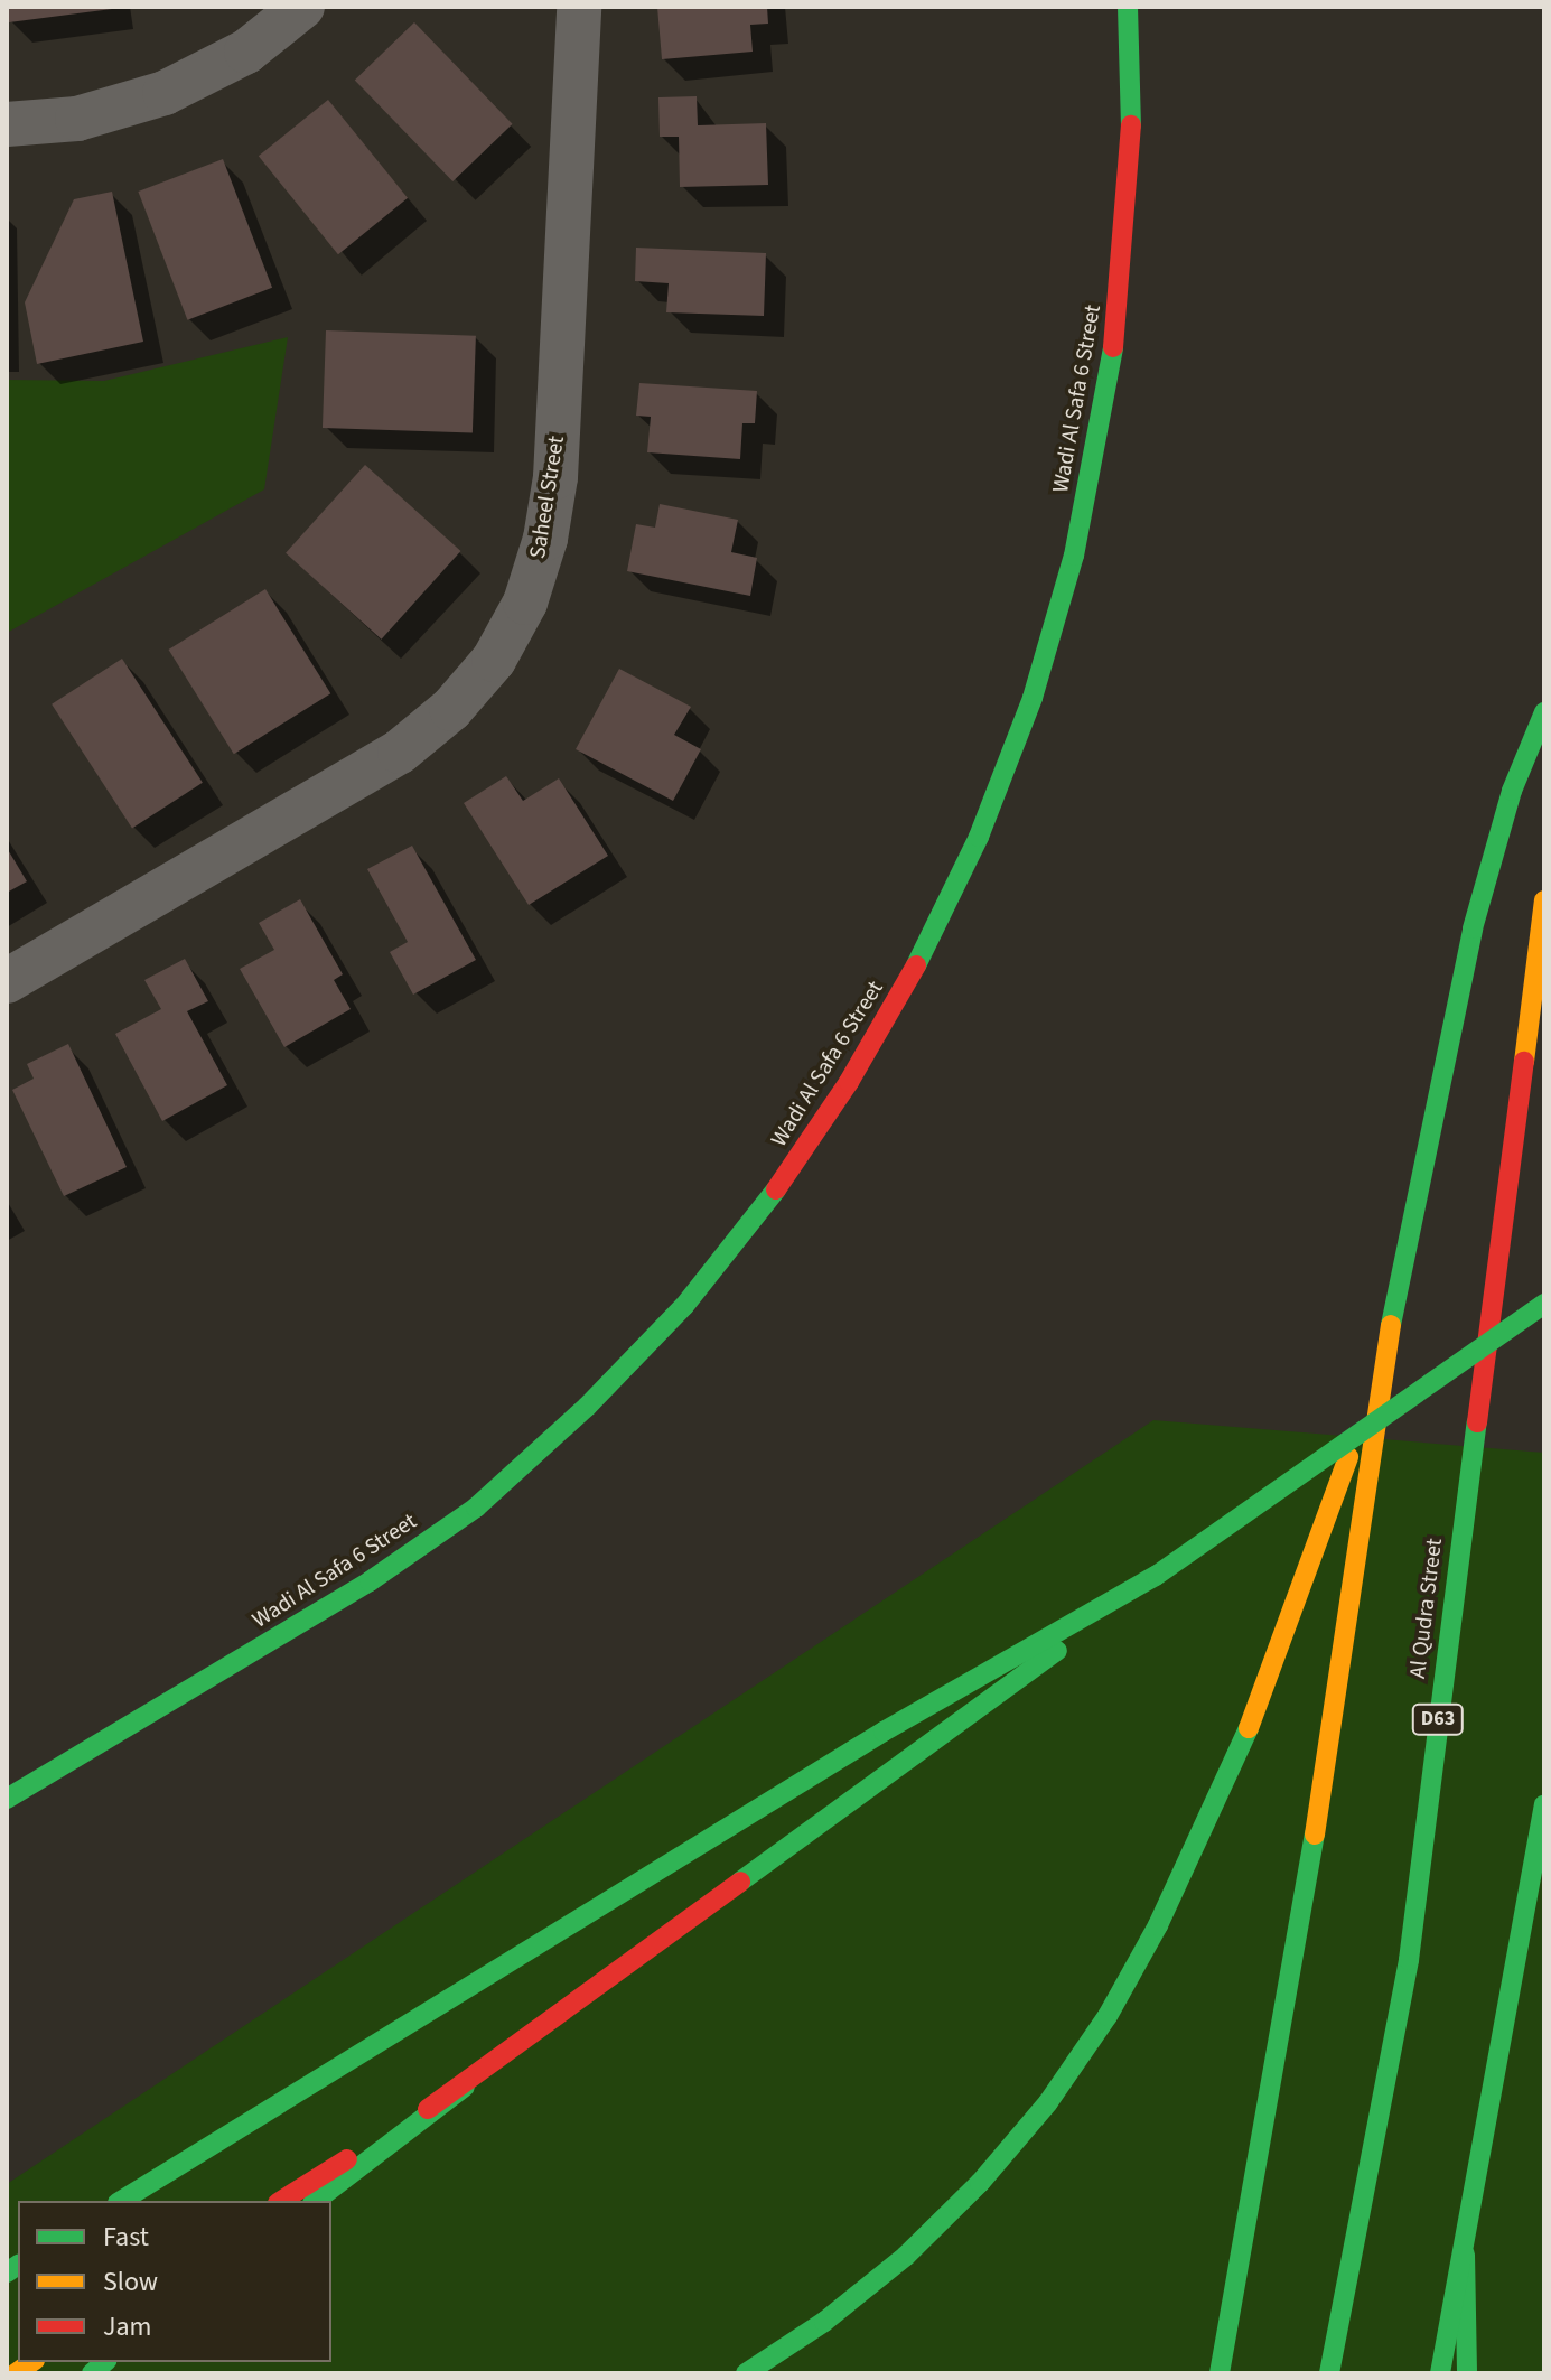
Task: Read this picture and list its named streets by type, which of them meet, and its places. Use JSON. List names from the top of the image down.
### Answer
{
  "streets": {
    "main road": ["Wadi Al Safa 6 Street", "Al Qudra Street", "D63"],
    "street": ["Saheel Street"]
  },
  "legend": ["Fast", "Slow", "Jam"]
}
